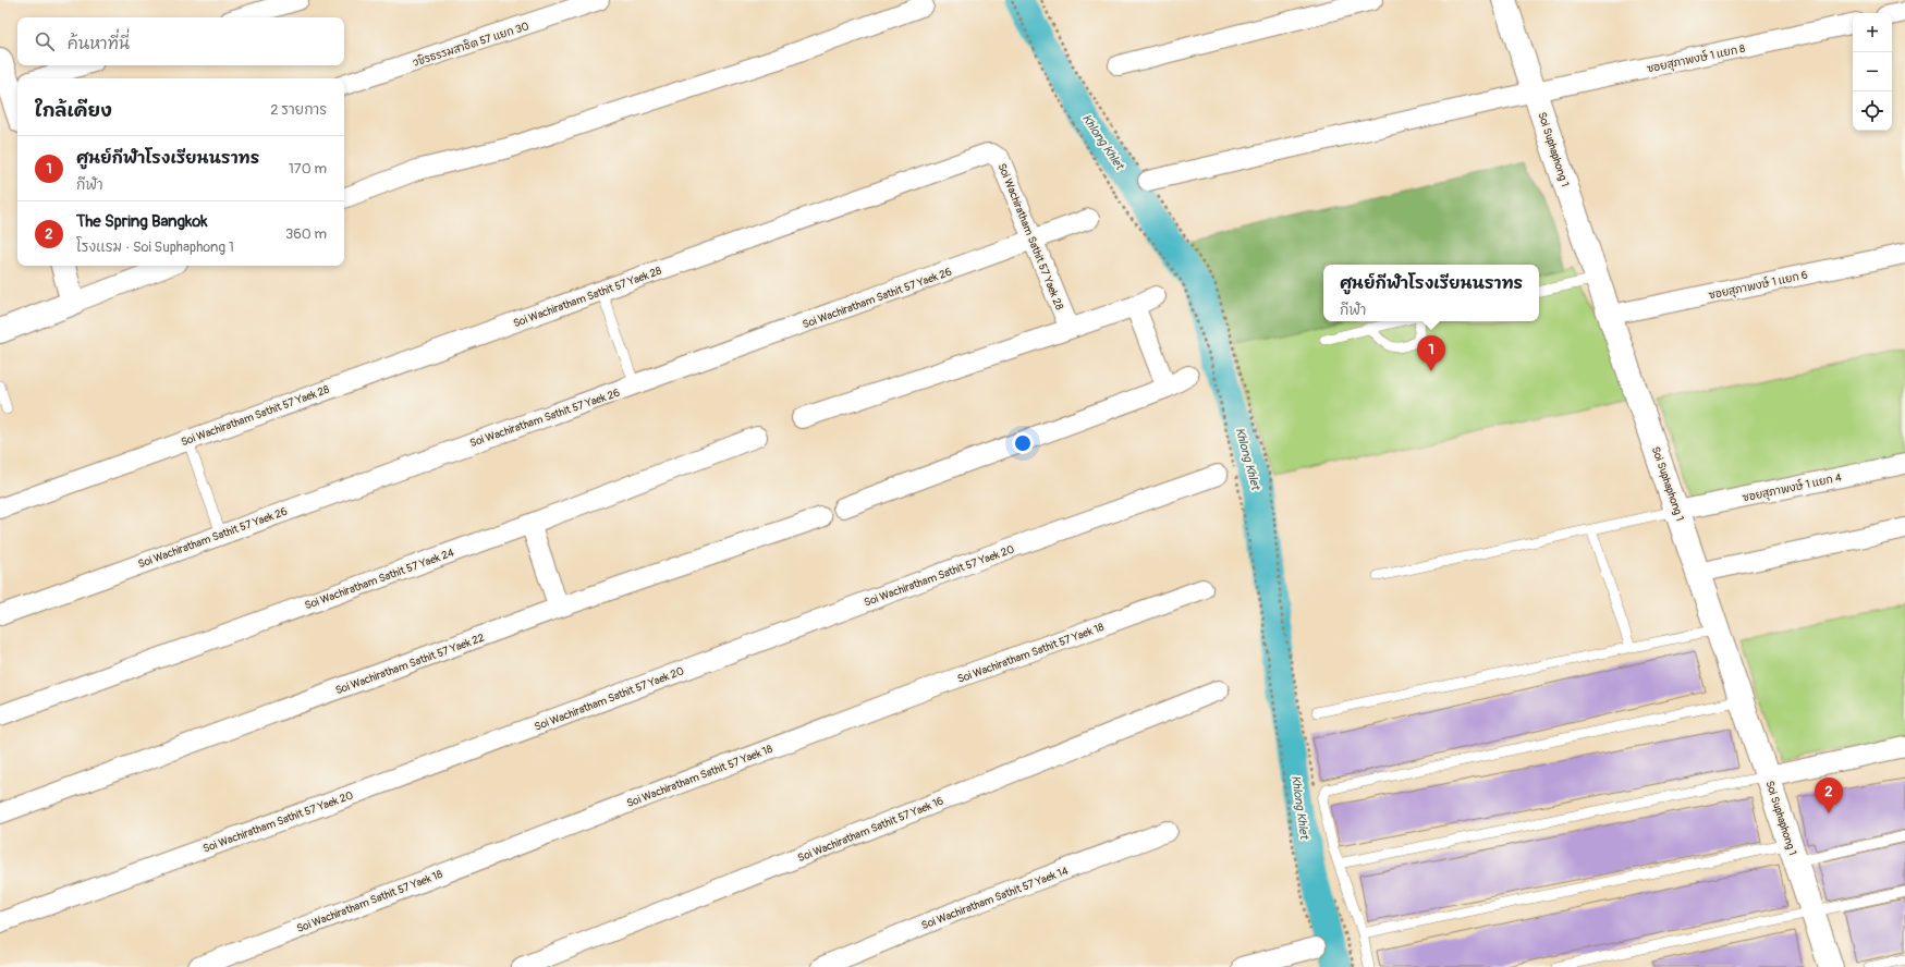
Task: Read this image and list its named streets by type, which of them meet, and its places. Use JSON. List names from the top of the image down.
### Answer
{
  "streets": {
    "street": [
      "วชิรธรรมสาธิต 57 แยก 30",
      "ซอยสุภาพงษ์ 1 แยก 8",
      "Soi Suphaphong 1",
      "Soi Wachiratham Sathit 57 Yaek 28",
      "ซอยสุภาพงษ์ 1 แยก 6",
      "Soi Wachiratham Sathit 57 Yaek 26",
      "ซอยสุภาพงษ์ 1 แยก 4",
      "Soi Wachiratham Sathit 57 Yaek 20",
      "Soi Wachiratham Sathit 57 Yaek 24",
      "Soi Wachiratham Sathit 57 Yaek 18",
      "Soi Wachiratham Sathit 57 Yaek 22",
      "Soi Wachiratham Sathit 57 Yaek 16",
      "Soi Wachiratham Sathit 57 Yaek 14"
    ]
  },
  "crossings": [
    ["ซอยสุภาพงษ์ 1 แยก 8", "Soi Suphaphong 1"],
    ["Soi Suphaphong 1", "ซอยสุภาพงษ์ 1 แยก 6"],
    ["Soi Suphaphong 1", "ซอยสุภาพงษ์ 1 แยก 4"],
    ["Soi Wachiratham Sathit 57 Yaek 28", "Soi Wachiratham Sathit 57 Yaek 26"]
  ],
  "water": ["Khlong Khlet"],
  "page": {
    "map_buttons": ["+", "−"],
    "search": "ค้นหาที่นี่",
    "heading": ["ใกล้เคียง", "2 รายการ"],
    "list": [
      {
        "mark": "1",
        "name": "ศูนย์กีฬาโรงเรียนนราทร",
        "note": "กีฬา",
        "value": "170 m"
      },
      {
        "mark": "2",
        "name": "The Spring Bangkok",
        "note": "โรงแรม · Soi Suphaphong 1",
        "value": "360 m"
      }
    ],
    "popup": ["ศูนย์กีฬาโรงเรียนนราทร", "กีฬา"],
    "pins": ["1", "2"]
  }
}
